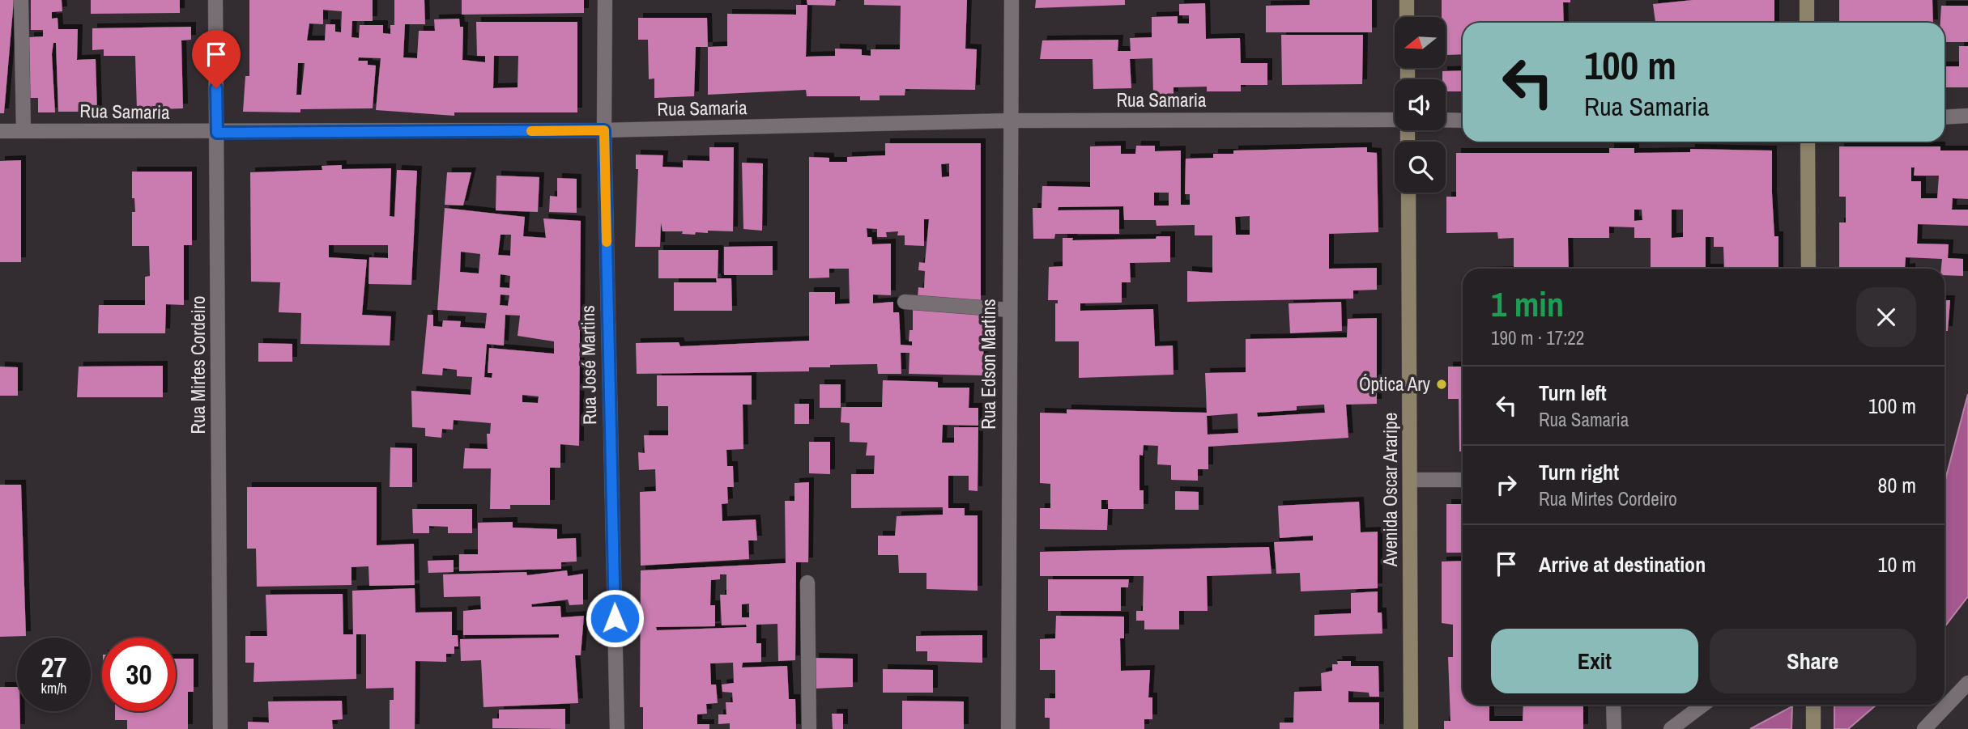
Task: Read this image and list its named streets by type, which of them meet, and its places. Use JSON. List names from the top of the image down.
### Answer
{
  "streets": {
    "street": [
      "Rua Samaria",
      "Rua Edson Martins",
      "Rua Mirtes Cordeiro",
      "Rua José Martins",
      "Avenida Oscar Araripe"
    ]
  },
  "crossings": [
    ["Rua Samaria", "Rua Edson Martins"],
    ["Rua Samaria", "Rua Mirtes Cordeiro"],
    ["Rua Samaria", "Rua José Martins"]
  ],
  "places": ["Óptica Ary"],
  "north": "left",
  "page": {
    "turn": ["100 m", "Rua Samaria"],
    "heading": ["1 min", "190 m · 17:22"],
    "list": [
      {
        "name": "Turn left",
        "note": "Rua Samaria",
        "value": "100 m"
      },
      {
        "name": "Turn right",
        "note": "Rua Mirtes Cordeiro",
        "value": "80 m"
      },
      {
        "name": "Arrive at destination",
        "value": "10 m"
      }
    ],
    "buttons": ["Exit", "Share"],
    "speed": "27 km/h",
    "limit": "30"
  }
}
